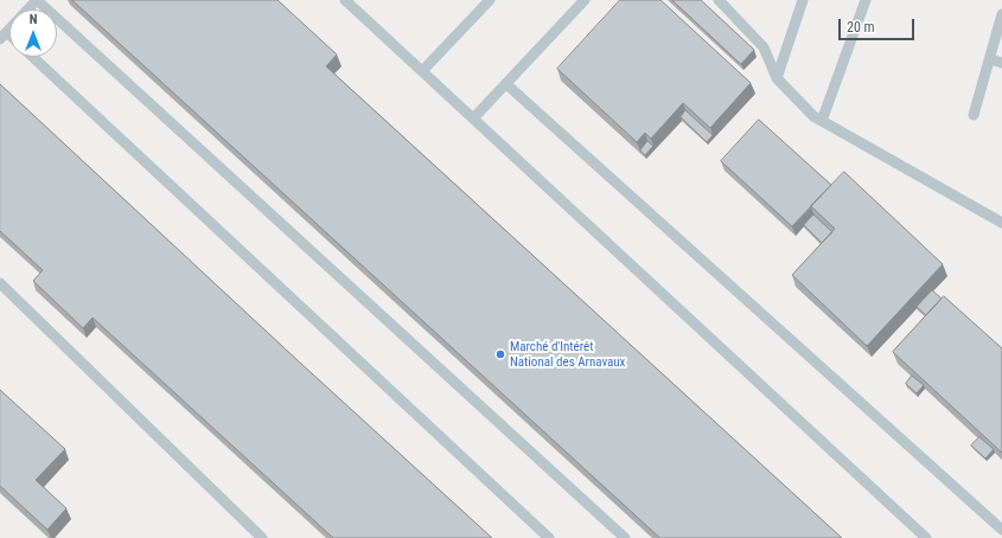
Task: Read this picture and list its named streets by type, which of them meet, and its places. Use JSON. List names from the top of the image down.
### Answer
{
  "places": ["Marché d'Intérêt National des Arnavaux"],
  "scale_bar": "20 m",
  "north": "top"
}
